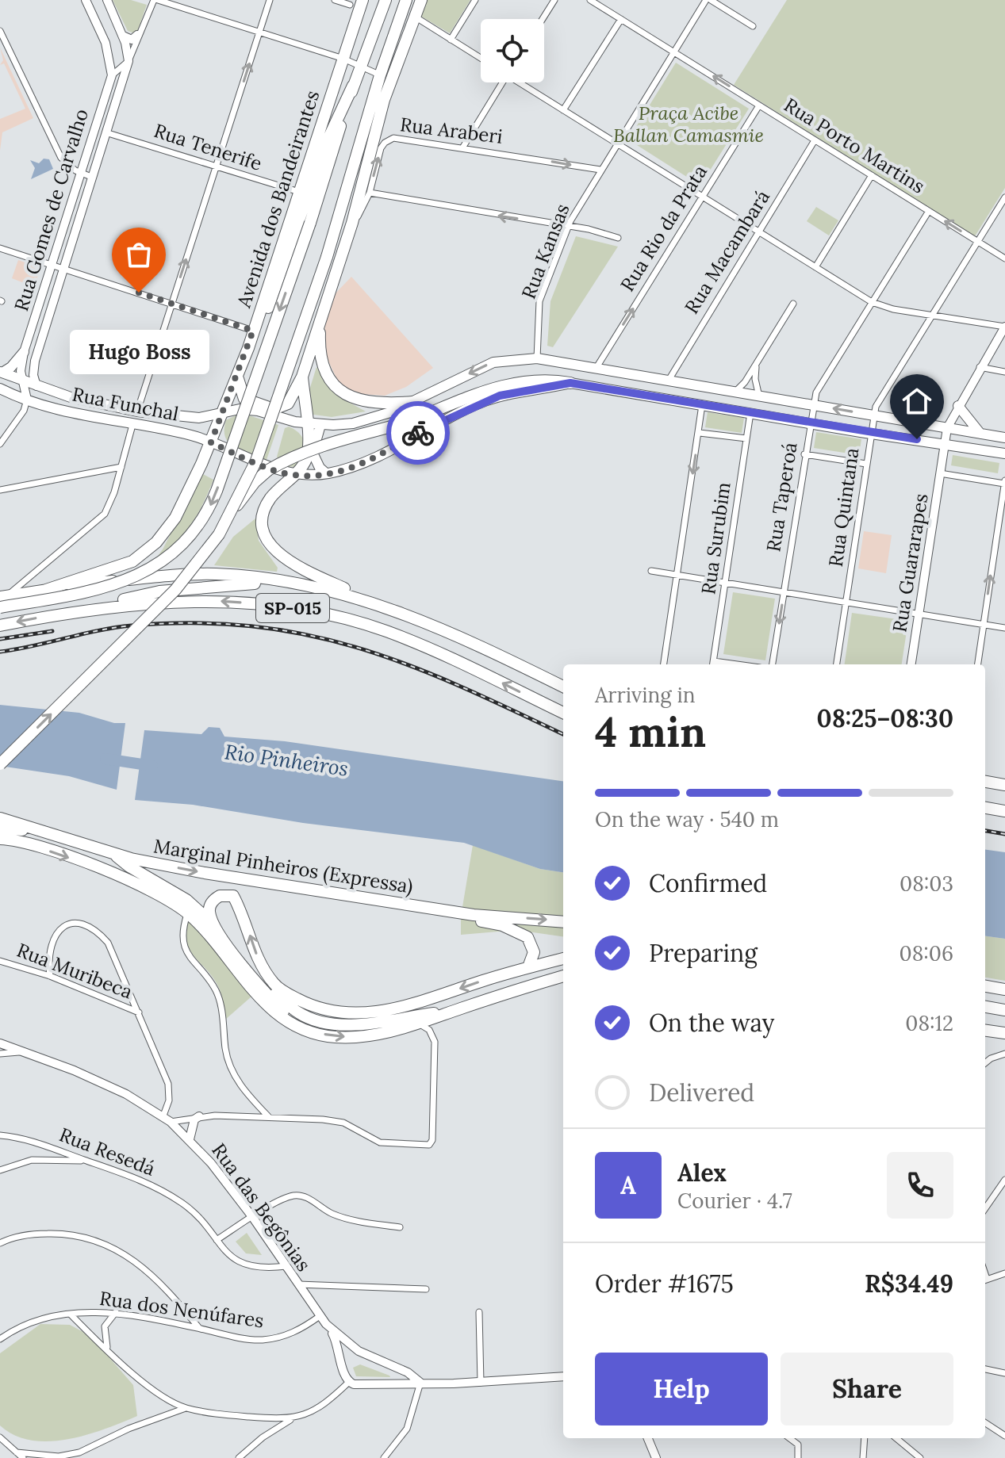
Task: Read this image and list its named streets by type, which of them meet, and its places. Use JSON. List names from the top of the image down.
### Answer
{
  "streets": {
    "highway": ["Avenida dos Bandeirantes", "SP-015", "Marginal Pinheiros (Expressa)"],
    "main road": ["Rua Funchal"],
    "street": [
      "Rua Araberi",
      "Rua Porto Martins",
      "Rua Tenerife",
      "Rua Gomes de Carvalho",
      "Rua Rio da Prata",
      "Rua Kansas",
      "Rua Macambará",
      "Rua Taperoá",
      "Rua Quintana",
      "Rua Surubim",
      "Rua Guararapes",
      "Rua Muribeca",
      "Rua Resedá",
      "Rua das Begônias",
      "Rua dos Nenúfares"
    ]
  },
  "crossings": [
    ["Rua Araberi", "Rua Kansas"],
    ["Rua Porto Martins", "Rua Rio da Prata"],
    ["Rua Porto Martins", "Rua Kansas"],
    ["Rua Porto Martins", "Rua Macambará"],
    ["Rua Porto Martins", "Rua Taperoá"],
    ["Rua Porto Martins", "Rua Quintana"],
    ["Rua Tenerife", "Avenida dos Bandeirantes"],
    ["Rua Tenerife", "Rua Gomes de Carvalho"],
    ["Avenida dos Bandeirantes", "Rua Funchal"],
    ["Rua Gomes de Carvalho", "Rua Funchal"],
    ["Rua Rio da Prata", "Rua Funchal"],
    ["Rua Kansas", "Rua Funchal"],
    ["Rua Macambará", "Rua Funchal"],
    ["Rua Funchal", "Rua Taperoá"],
    ["Rua Funchal", "Rua Quintana"],
    ["Rua Funchal", "Rua Guararapes"],
    ["Rua Resedá", "Rua das Begônias"],
    ["Rua das Begônias", "Rua dos Nenúfares"]
  ],
  "one_way": ["Rua Araberi", "Rua Rio da Prata"],
  "water": ["Rio Pinheiros"],
  "parks": ["Praça Acibe Ballan Camasmie"],
  "places": ["Hugo Boss"],
  "page": {
    "bubble": "Hugo Boss",
    "heading": ["4 min", "Arriving in", "08:25–08:30"],
    "panel": [
      "Alex",
      "Courier · 4.7",
      "Order #1675",
      "R$34.49"
    ],
    "bar": "On the way · 540 m",
    "list": [
      ["Confirmed", "08:03"],
      ["Preparing", "08:06"],
      ["On the way", "08:12"],
      "Delivered"
    ],
    "round": "A",
    "buttons": ["Help", "Share"]
  }
}
